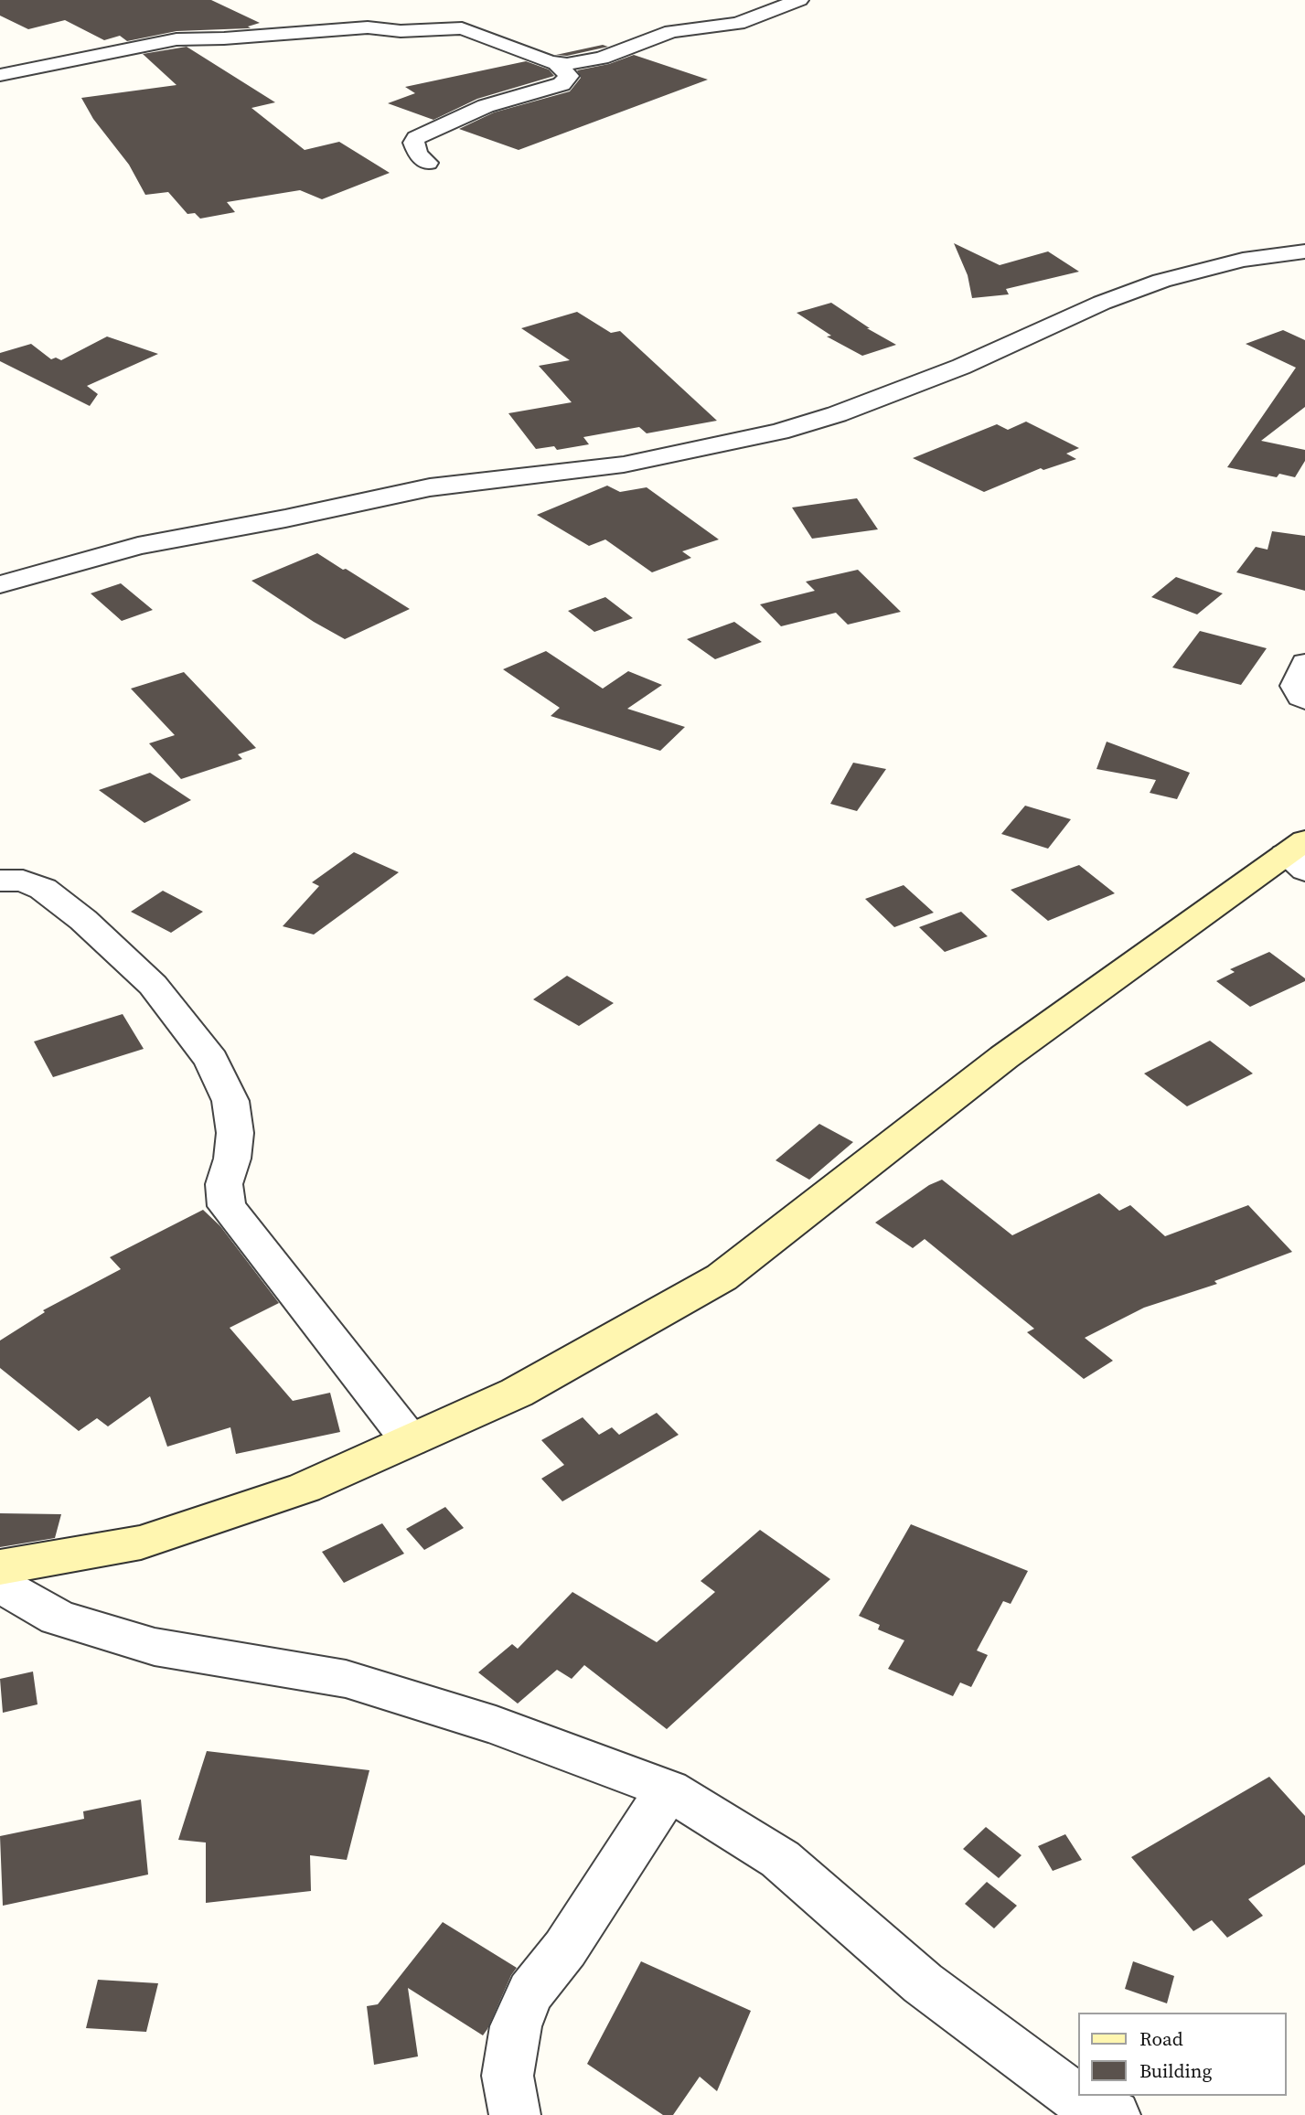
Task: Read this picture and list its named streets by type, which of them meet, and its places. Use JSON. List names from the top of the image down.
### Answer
{
  "legend": ["Road", "Building"]
}
